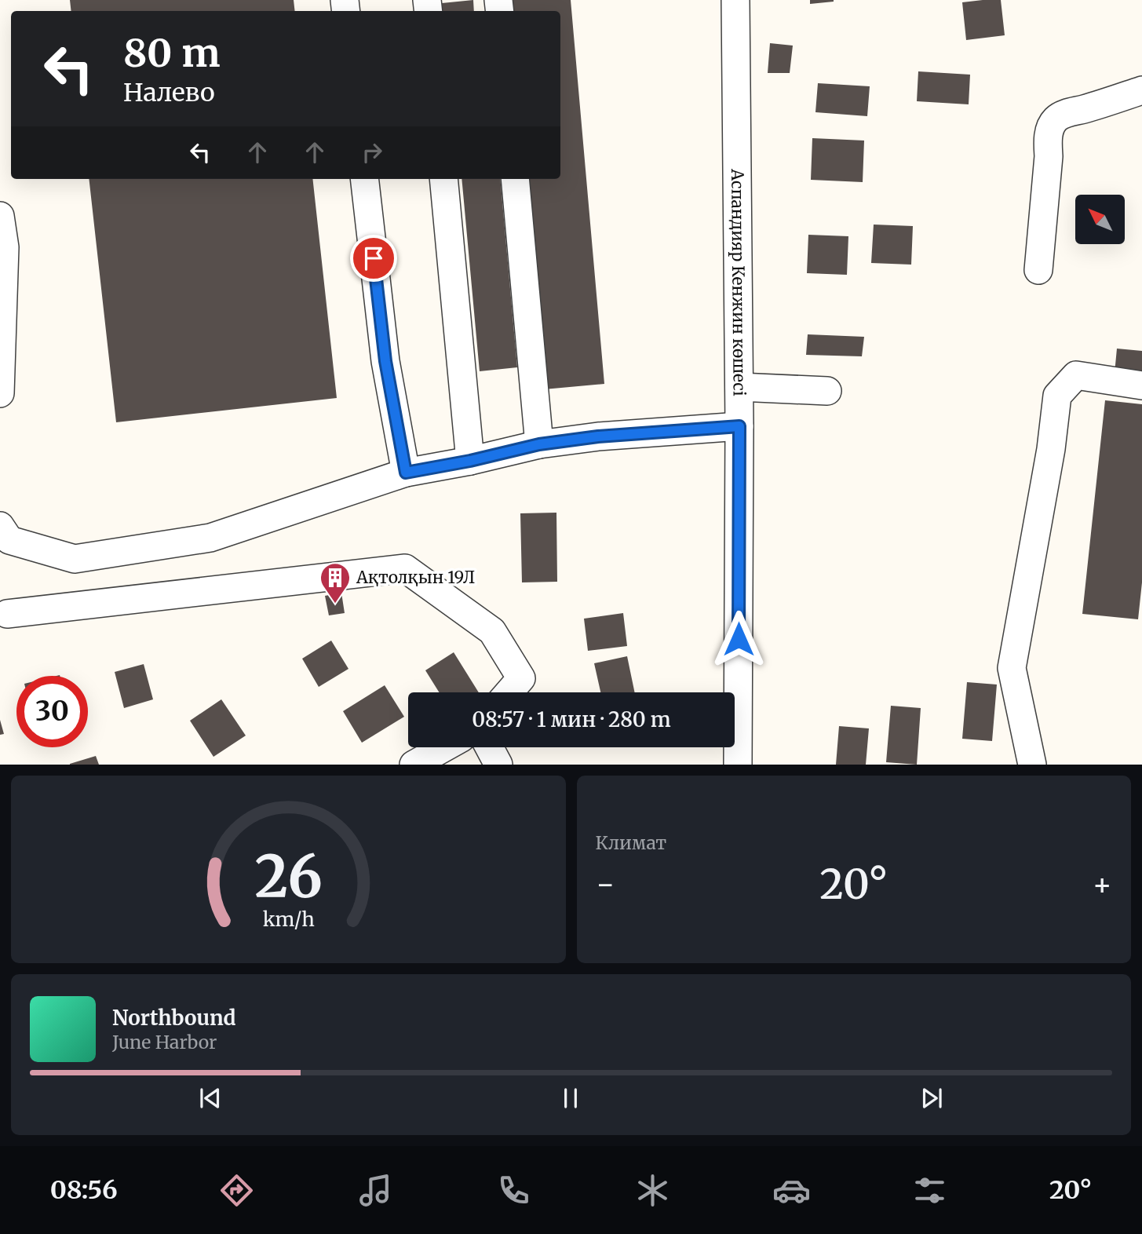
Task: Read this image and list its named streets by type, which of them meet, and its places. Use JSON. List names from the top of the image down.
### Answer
{
  "streets": {
    "street": ["Аспандияр Кенжин көшесі"]
  },
  "places": {
    "building": ["Ақтолқын 19Л"]
  },
  "north": "top left",
  "page": {
    "turn": ["80 m", "Налево"],
    "limit": "30",
    "trip": "08:57 · 1 мин · 280 m",
    "tile": "Климат",
    "heat": ["−", "20°", "+"],
    "song": ["Northbound", "June Harbor"],
    "tabs": ["08:56", "20°"],
    "gauge": ["26", "km/h"]
  }
}
